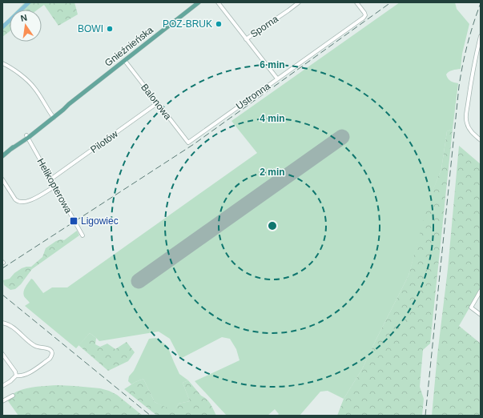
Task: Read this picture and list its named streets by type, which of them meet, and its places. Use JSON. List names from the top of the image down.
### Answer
{
  "streets": {
    "main road": ["Gnieźnieńska"],
    "street": [
      "Sporna",
      "Ustronna",
      "Balonowa",
      "Pilotów",
      "Helikopterowa"
    ]
  },
  "crossings": [
    ["Gnieźnieńska", "Balonowa"],
    ["Gnieźnieńska", "Helikopterowa"],
    ["Ustronna", "Balonowa"],
    ["Balonowa", "Pilotów"],
    ["Pilotów", "Helikopterowa"]
  ],
  "places": {
    "other": ["POZ-BRUK", "BOWI"],
    "transit": ["Ligowiec"]
  },
  "north": "top",
  "rings": ["6 min", "4 min", "2 min"]
}
